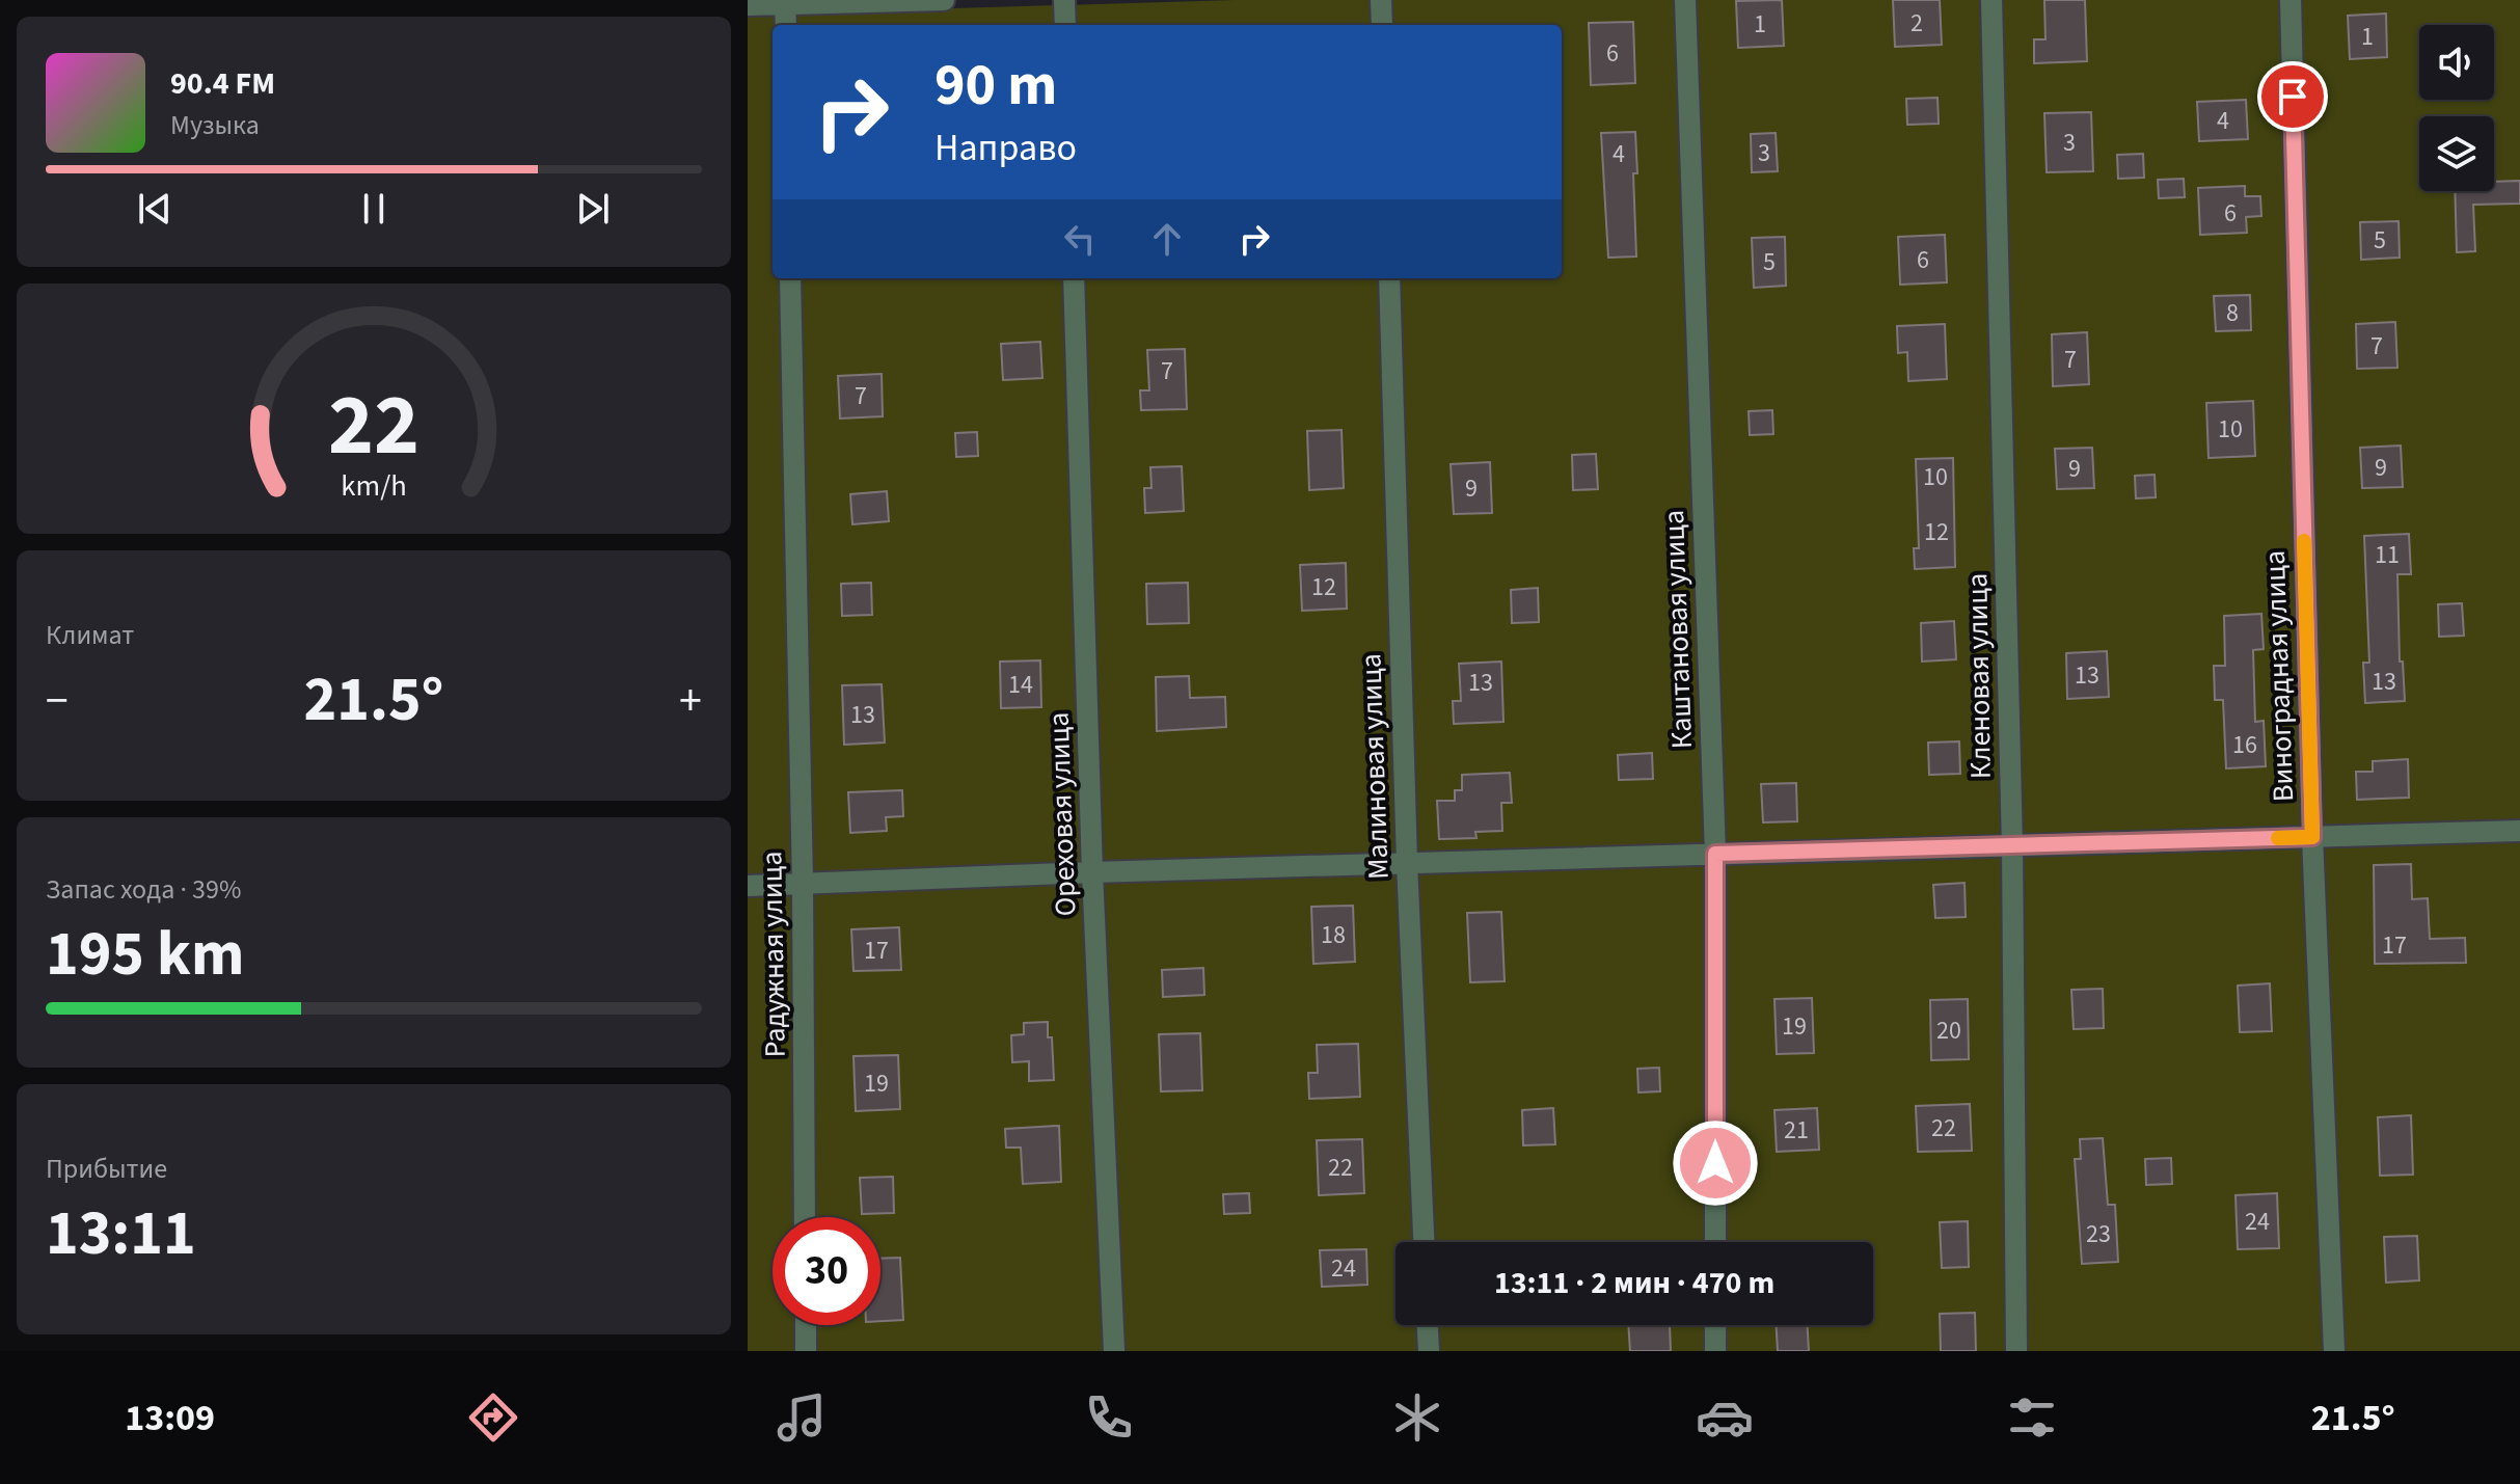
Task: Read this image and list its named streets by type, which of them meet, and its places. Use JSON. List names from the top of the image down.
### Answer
{
  "streets": {
    "street": [
      "Каштановая улица",
      "Кленовая улица",
      "Виноградная улица",
      "Малиновая улица",
      "Ореховая улица",
      "Радужная улица"
    ]
  },
  "house_numbers": [
    "2",
    "1",
    "1",
    "6",
    "4",
    "3",
    "3",
    "4",
    "6",
    "5",
    "6",
    "5",
    "8",
    "7",
    "7",
    "7",
    "7",
    "10",
    "9",
    "9",
    "10",
    "9",
    "12",
    "11",
    "12",
    "13",
    "13",
    "13",
    "14",
    "13",
    "16",
    "18",
    "17",
    "17",
    "19",
    "20",
    "19",
    "22",
    "21",
    "22",
    "24",
    "23",
    "24"
  ],
  "page": {
    "turn": ["90 m", "Направо"],
    "song": ["90.4 FM", "Музыка"],
    "tile": [
      "Климат",
      ["Запас хода · 39%", "195 km"],
      ["Прибытие", "13:11"]
    ],
    "heat": ["−", "21.5°", "+"],
    "limit": "30",
    "trip": "13:11 · 2 мин · 470 m",
    "tabs": ["13:09", "21.5°"],
    "gauge": ["22", "km/h"]
  }
}
